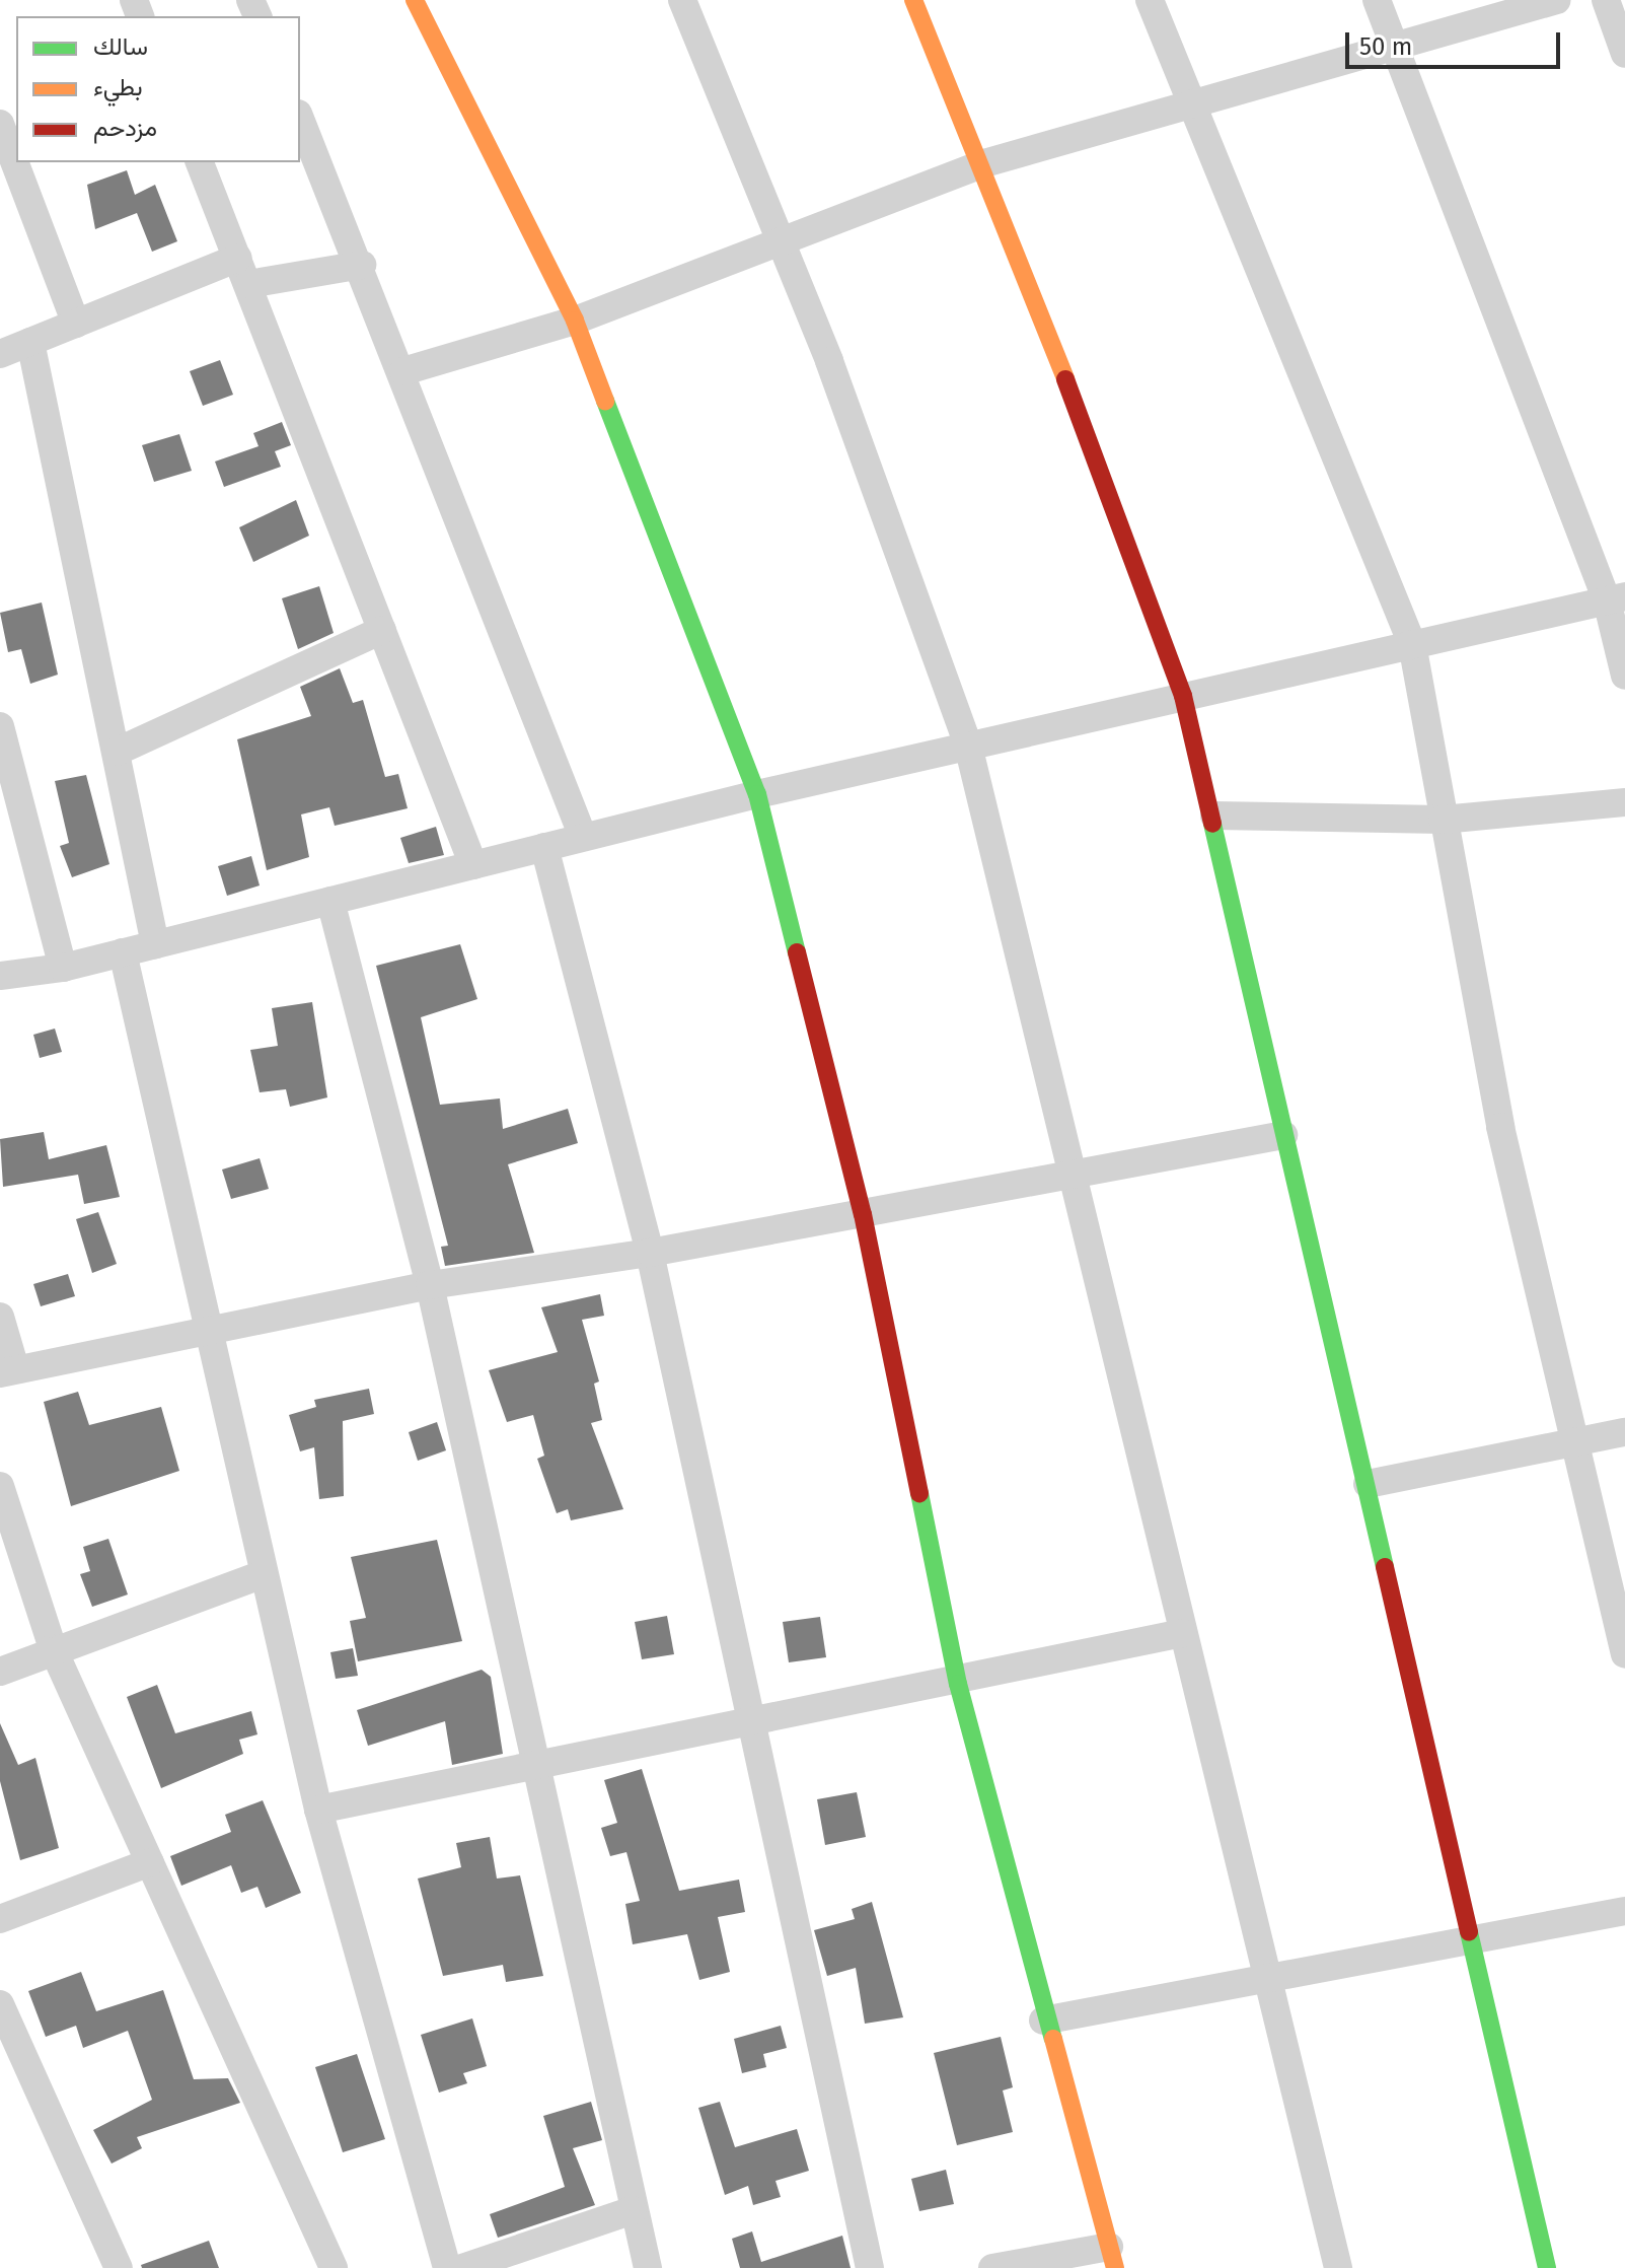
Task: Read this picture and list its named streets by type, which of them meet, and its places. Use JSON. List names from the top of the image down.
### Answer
{
  "legend": ["سالك", "بطيء", "مزدحم"],
  "scale_bar": "50 m"
}
